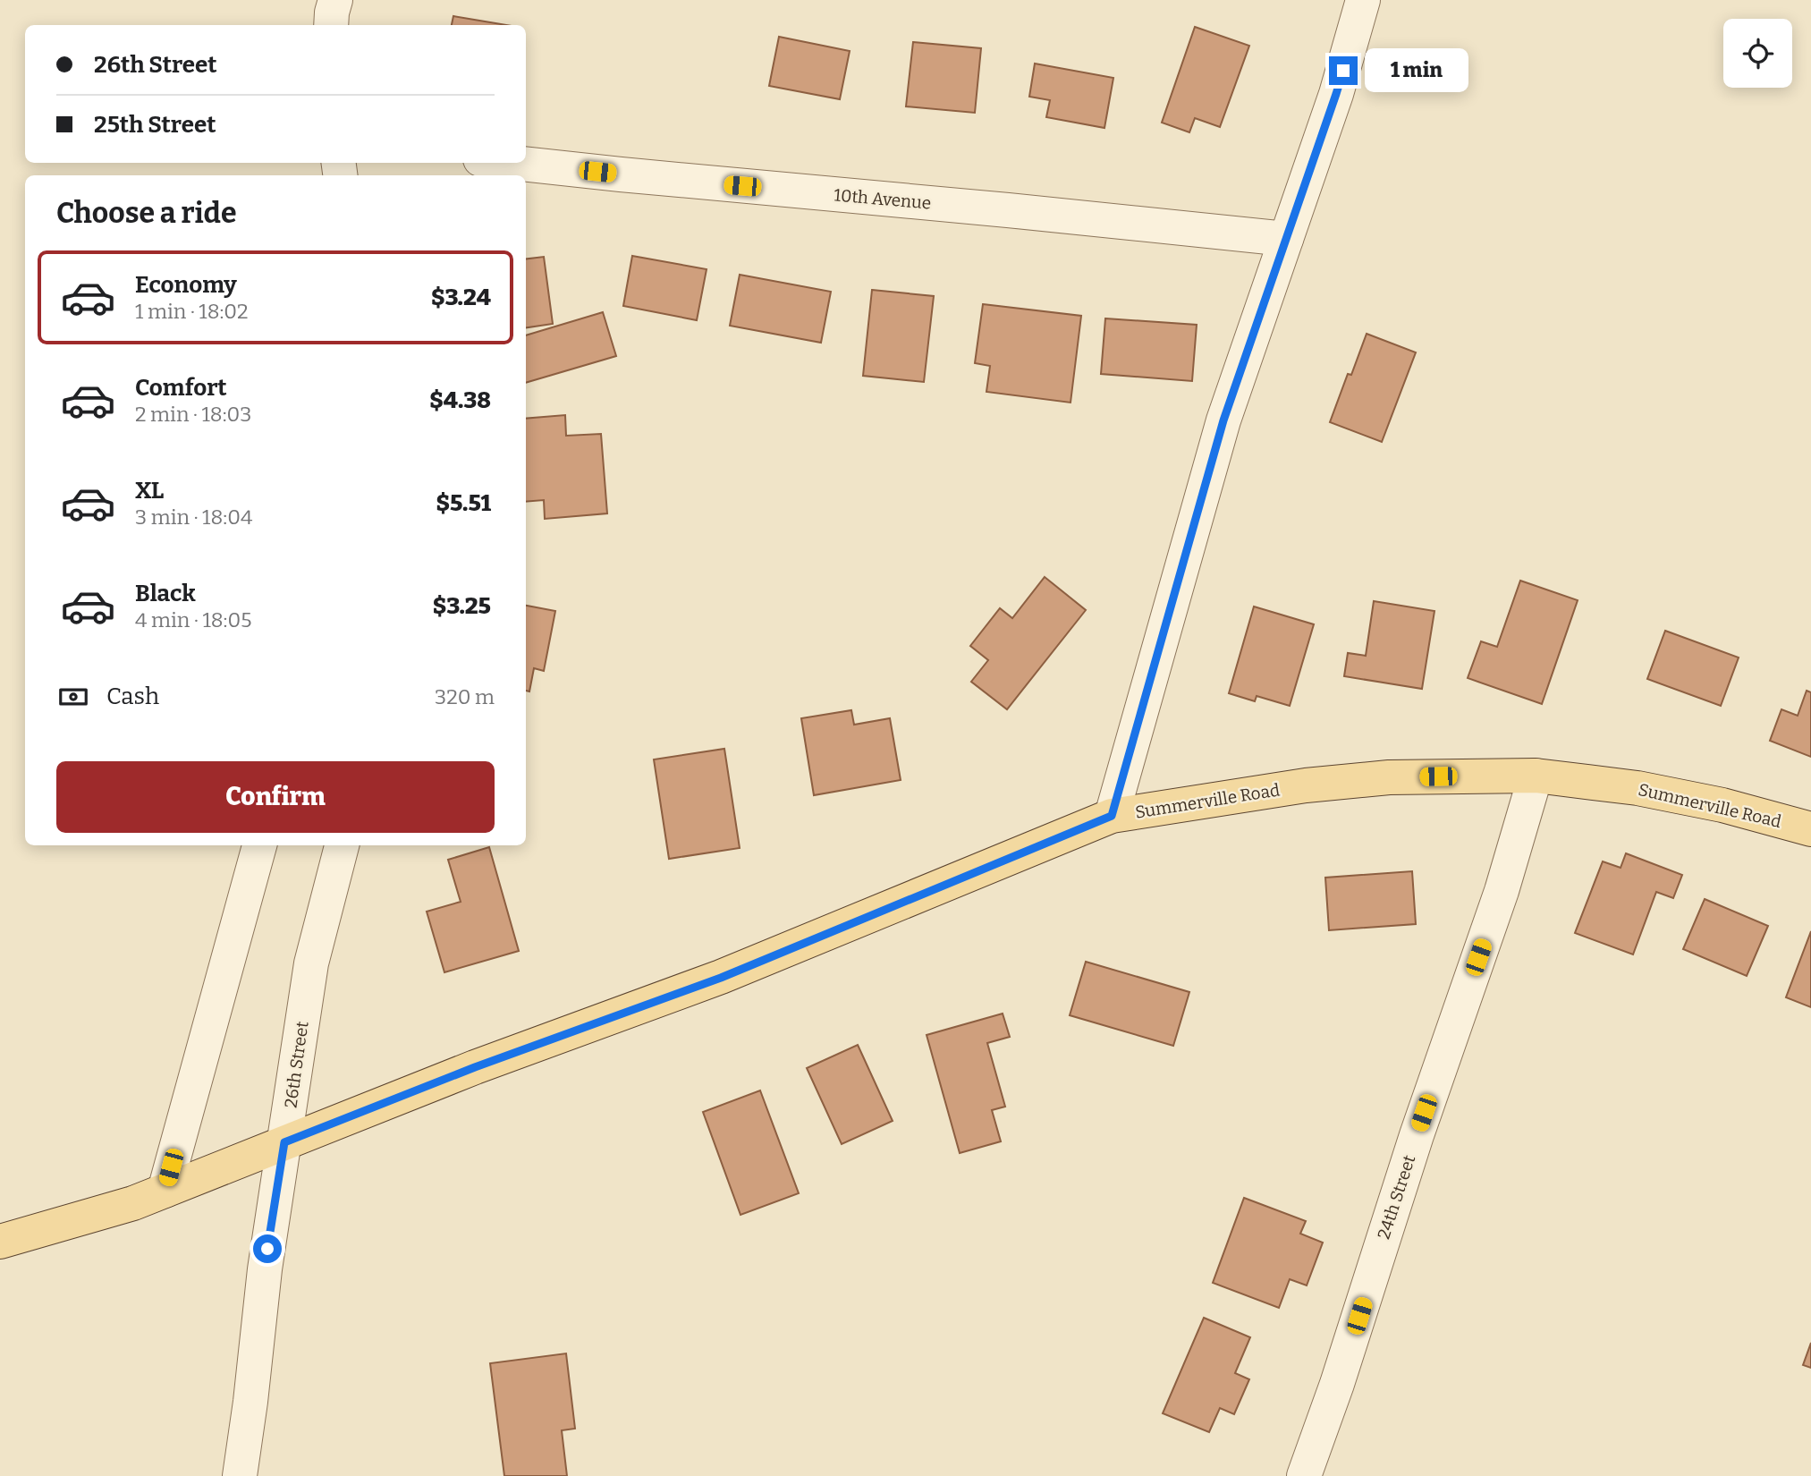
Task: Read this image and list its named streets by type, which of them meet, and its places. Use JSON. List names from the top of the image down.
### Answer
{
  "streets": {
    "main road": ["Summerville Road"],
    "street": ["10th Avenue", "26th Street", "24th Street"]
  },
  "crossings": [
    ["Summerville Road", "26th Street"],
    ["Summerville Road", "24th Street"]
  ],
  "page": {
    "banner": ["26th Street", "25th Street"],
    "bubble": "1 min",
    "heading": "Choose a ride",
    "list": [
      {
        "name": "Economy",
        "note": "1 min · 18:02",
        "value": "$3.24"
      },
      {
        "name": "Comfort",
        "note": "2 min · 18:03",
        "value": "$4.38"
      },
      {
        "name": "XL",
        "note": "3 min · 18:04",
        "value": "$5.51"
      },
      {
        "name": "Black",
        "note": "4 min · 18:05",
        "value": "$3.25"
      }
    ],
    "pay": ["Cash", "320 m"],
    "buttons": "Confirm"
  }
}
